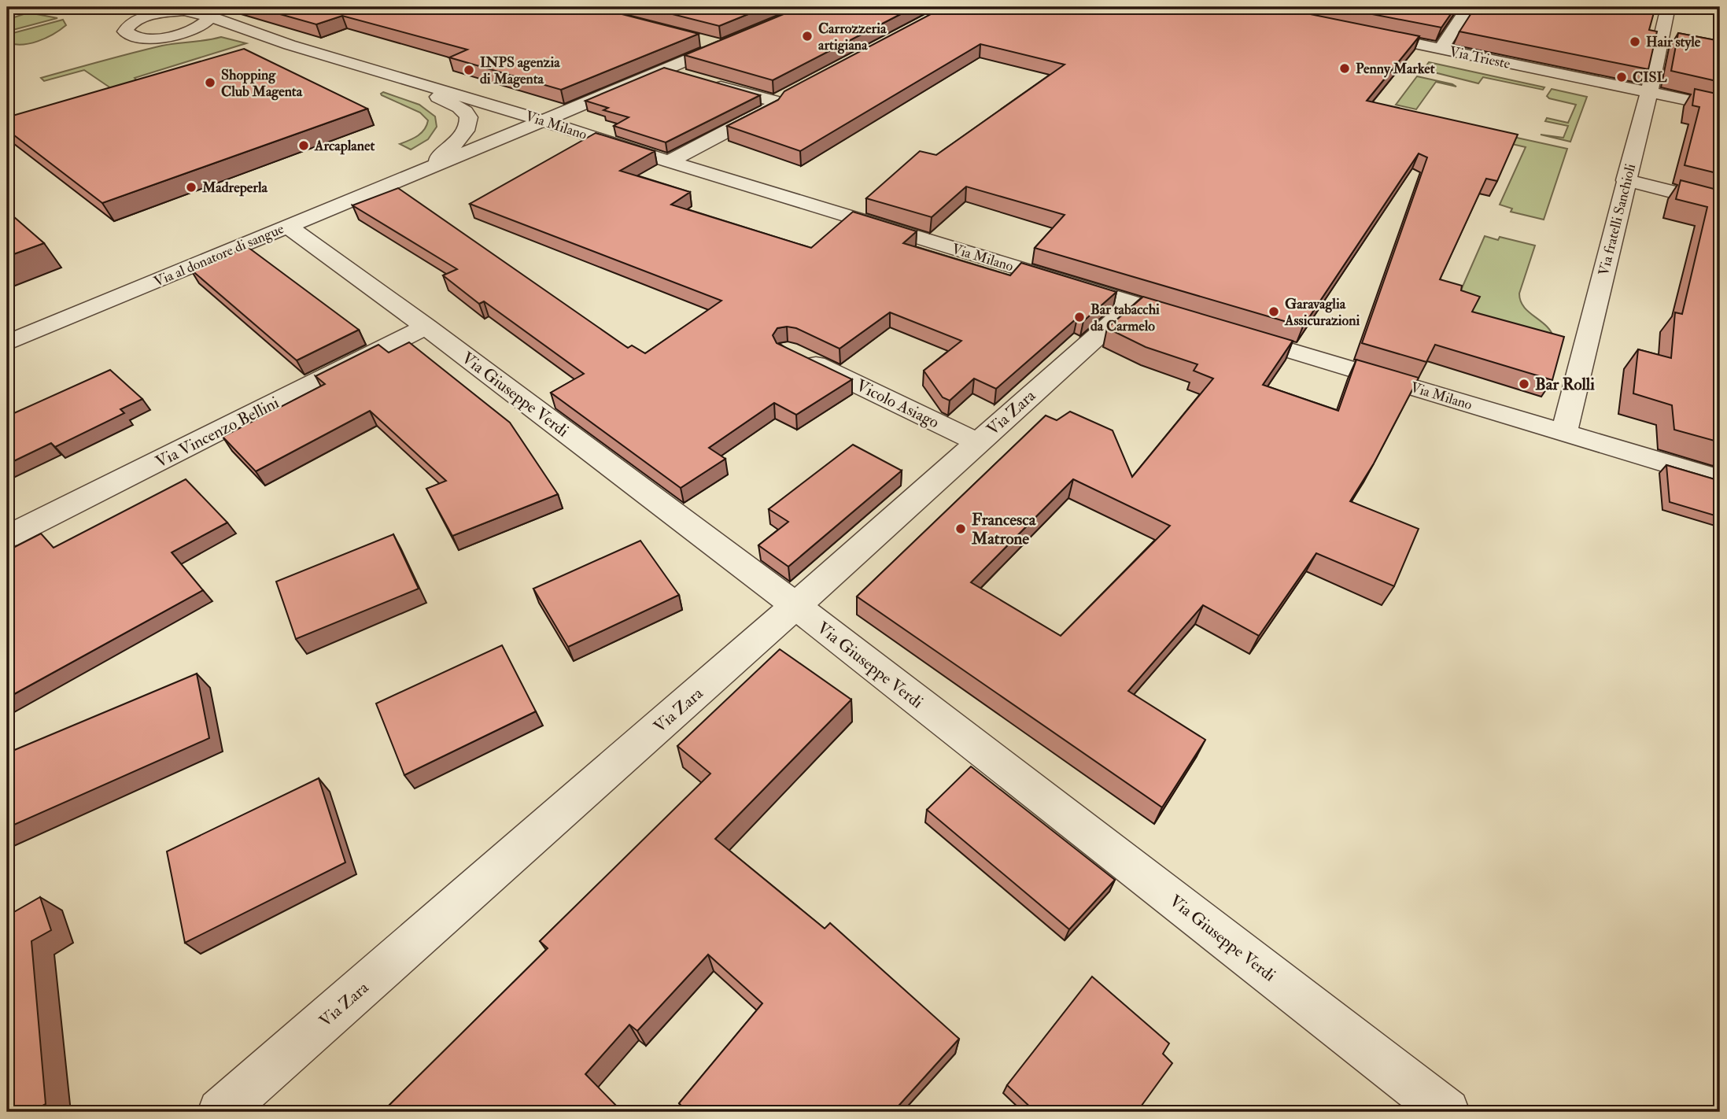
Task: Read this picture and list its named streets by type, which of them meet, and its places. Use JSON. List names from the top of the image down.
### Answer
{
  "streets": {
    "street": [
      "Via Trieste",
      "Via Milano",
      "Via fratelli Sanchioli",
      "Via al donatore di sangue",
      "Via Giuseppe Verdi",
      "Vicolo Asiago",
      "Via Zara",
      "Via Vincenzo Bellini"
    ]
  },
  "crossings": [
    ["Via Trieste", "Via fratelli Sanchioli"],
    ["Via Milano", "Via fratelli Sanchioli"],
    ["Via Milano", "Via al donatore di sangue"],
    ["Via Milano", "Via Zara"],
    ["Via al donatore di sangue", "Via Giuseppe Verdi"],
    ["Via Giuseppe Verdi", "Via Zara"],
    ["Via Giuseppe Verdi", "Via Vincenzo Bellini"],
    ["Vicolo Asiago", "Via Zara"]
  ],
  "places": [
    "Carrozzeria artigiana",
    "Hair style",
    "Penny Market",
    "INPS agenzia di Magenta",
    "CISL",
    "Shopping Club Magenta",
    "Arcaplanet",
    "Madreperla",
    "Garavaglia Assicurazioni",
    "Bar tabacchi da Carmelo",
    "Bar Rolli",
    "Francesca Matrone"
  ]
}
